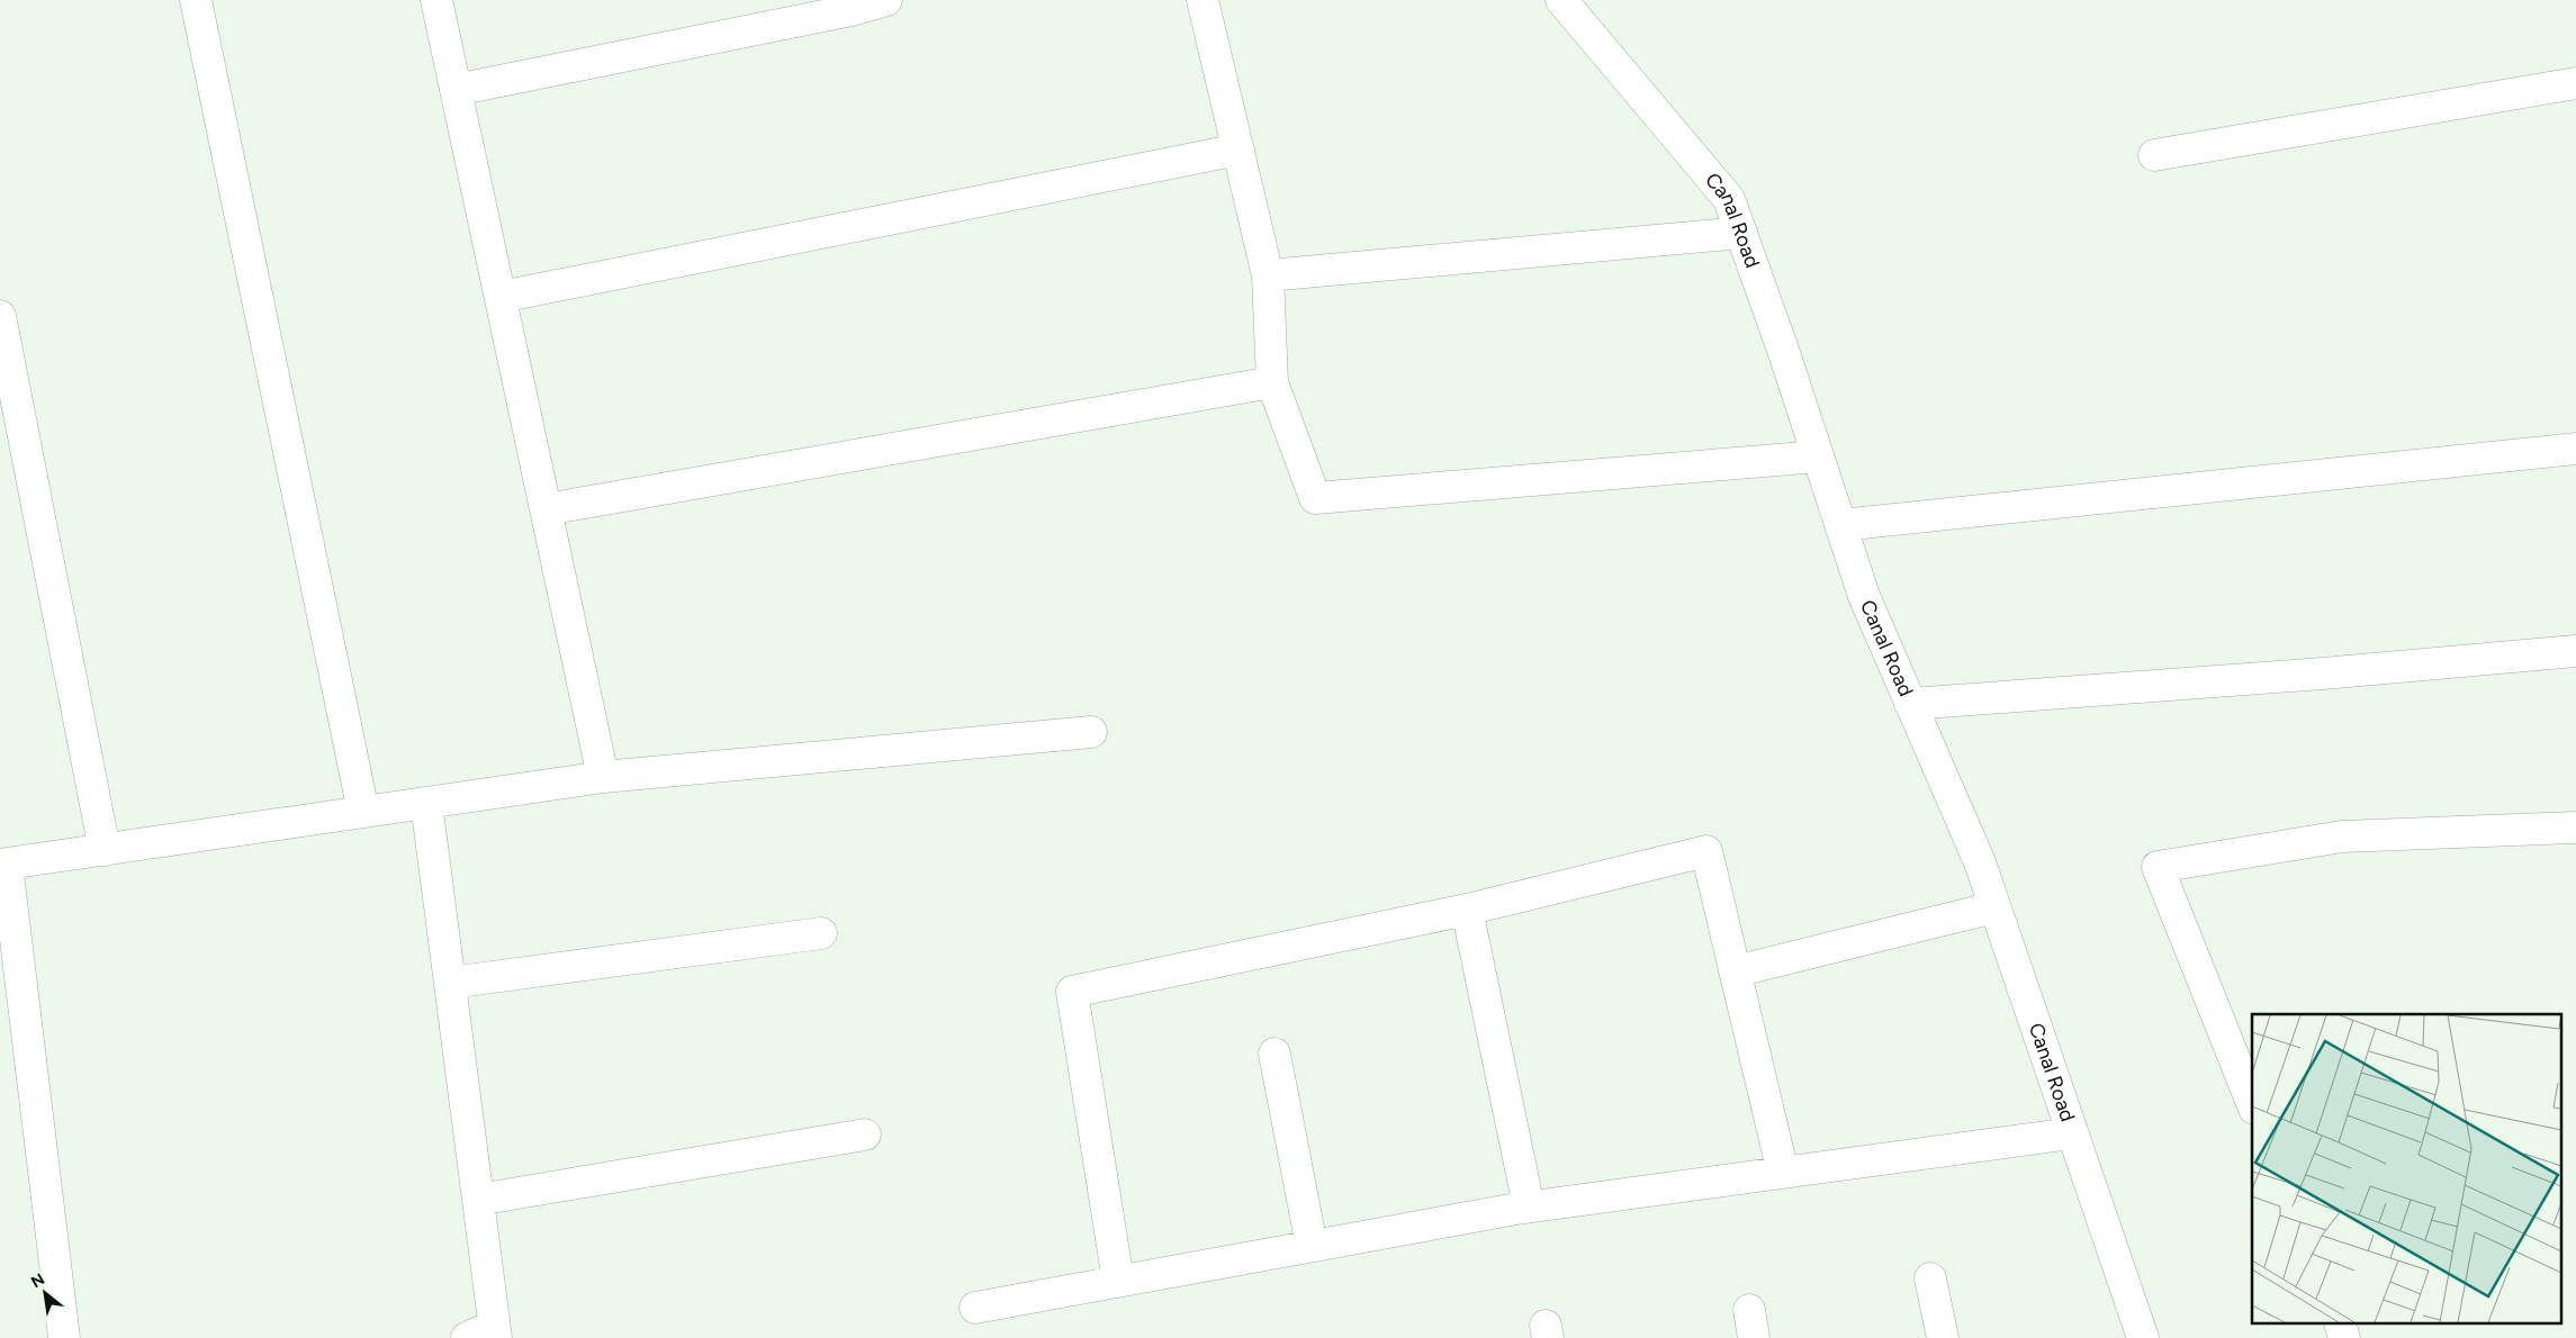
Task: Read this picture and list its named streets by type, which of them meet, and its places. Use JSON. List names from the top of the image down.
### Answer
{
  "streets": {
    "street": ["Canal Road"]
  },
  "north": "top left"
}
